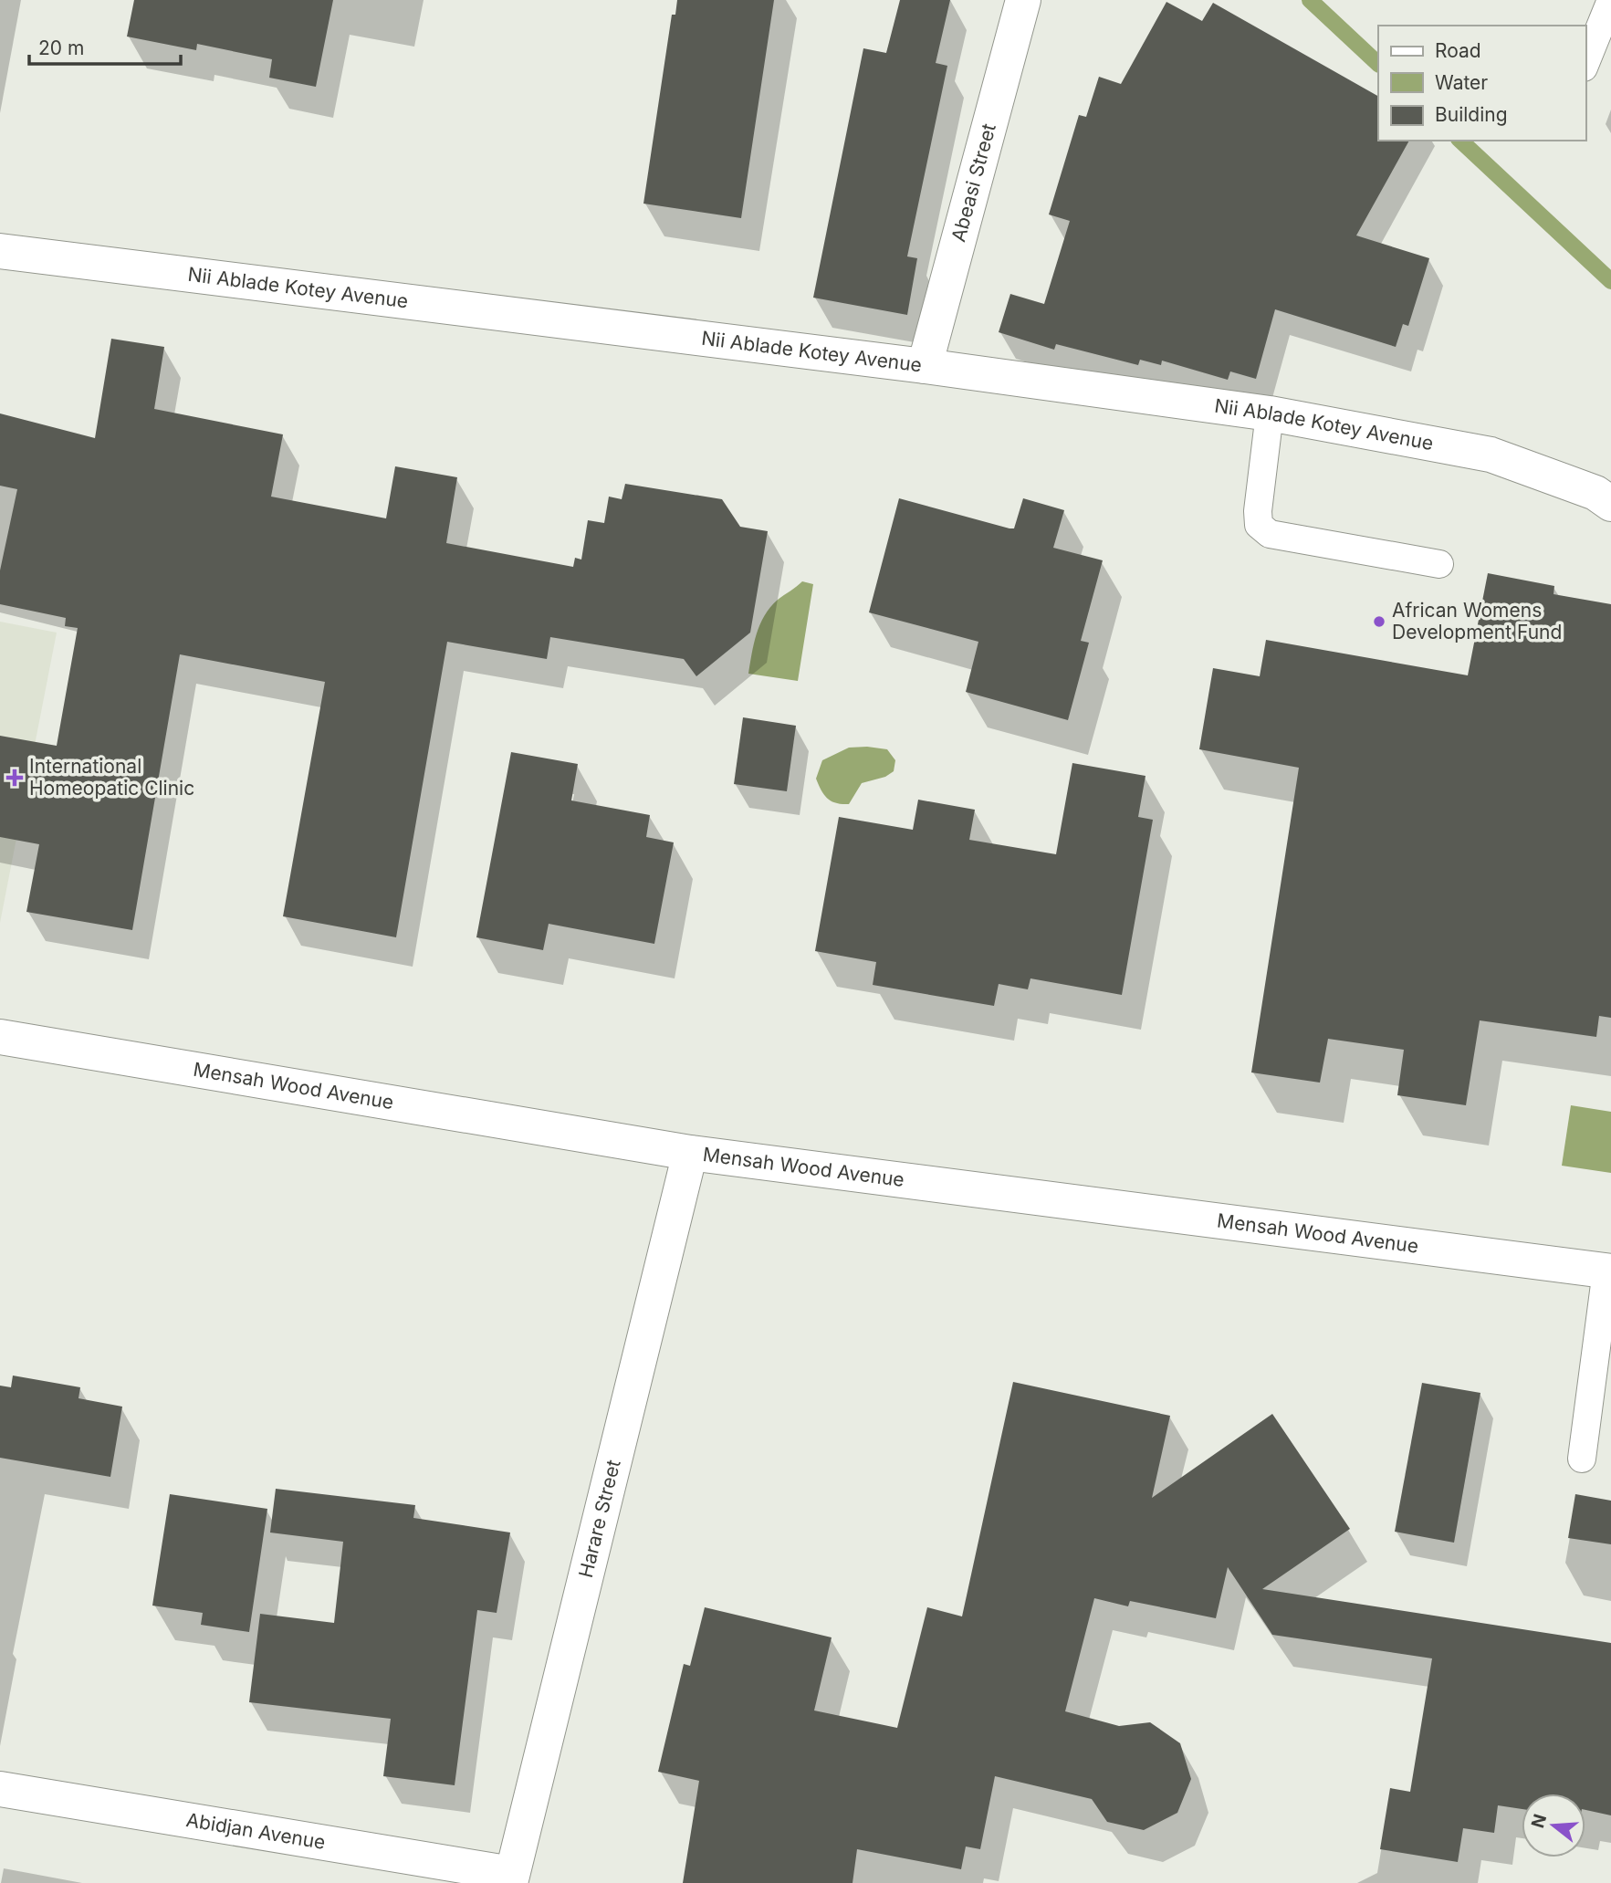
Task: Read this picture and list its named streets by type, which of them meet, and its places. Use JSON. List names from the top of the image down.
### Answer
{
  "streets": {
    "street": [
      "Abeasi Street",
      "Nii Ablade Kotey Avenue",
      "Mensah Wood Avenue",
      "Harare Street",
      "Abidjan Avenue"
    ]
  },
  "crossings": [
    ["Abeasi Street", "Nii Ablade Kotey Avenue"],
    ["Mensah Wood Avenue", "Harare Street"],
    ["Harare Street", "Abidjan Avenue"]
  ],
  "places": {
    "other": ["African Womens Development Fund"],
    "health": ["International Homeopatic Clinic"]
  },
  "legend": ["Road", "Water", "Building"],
  "scale_bar": "20 m",
  "north": "left"
}
